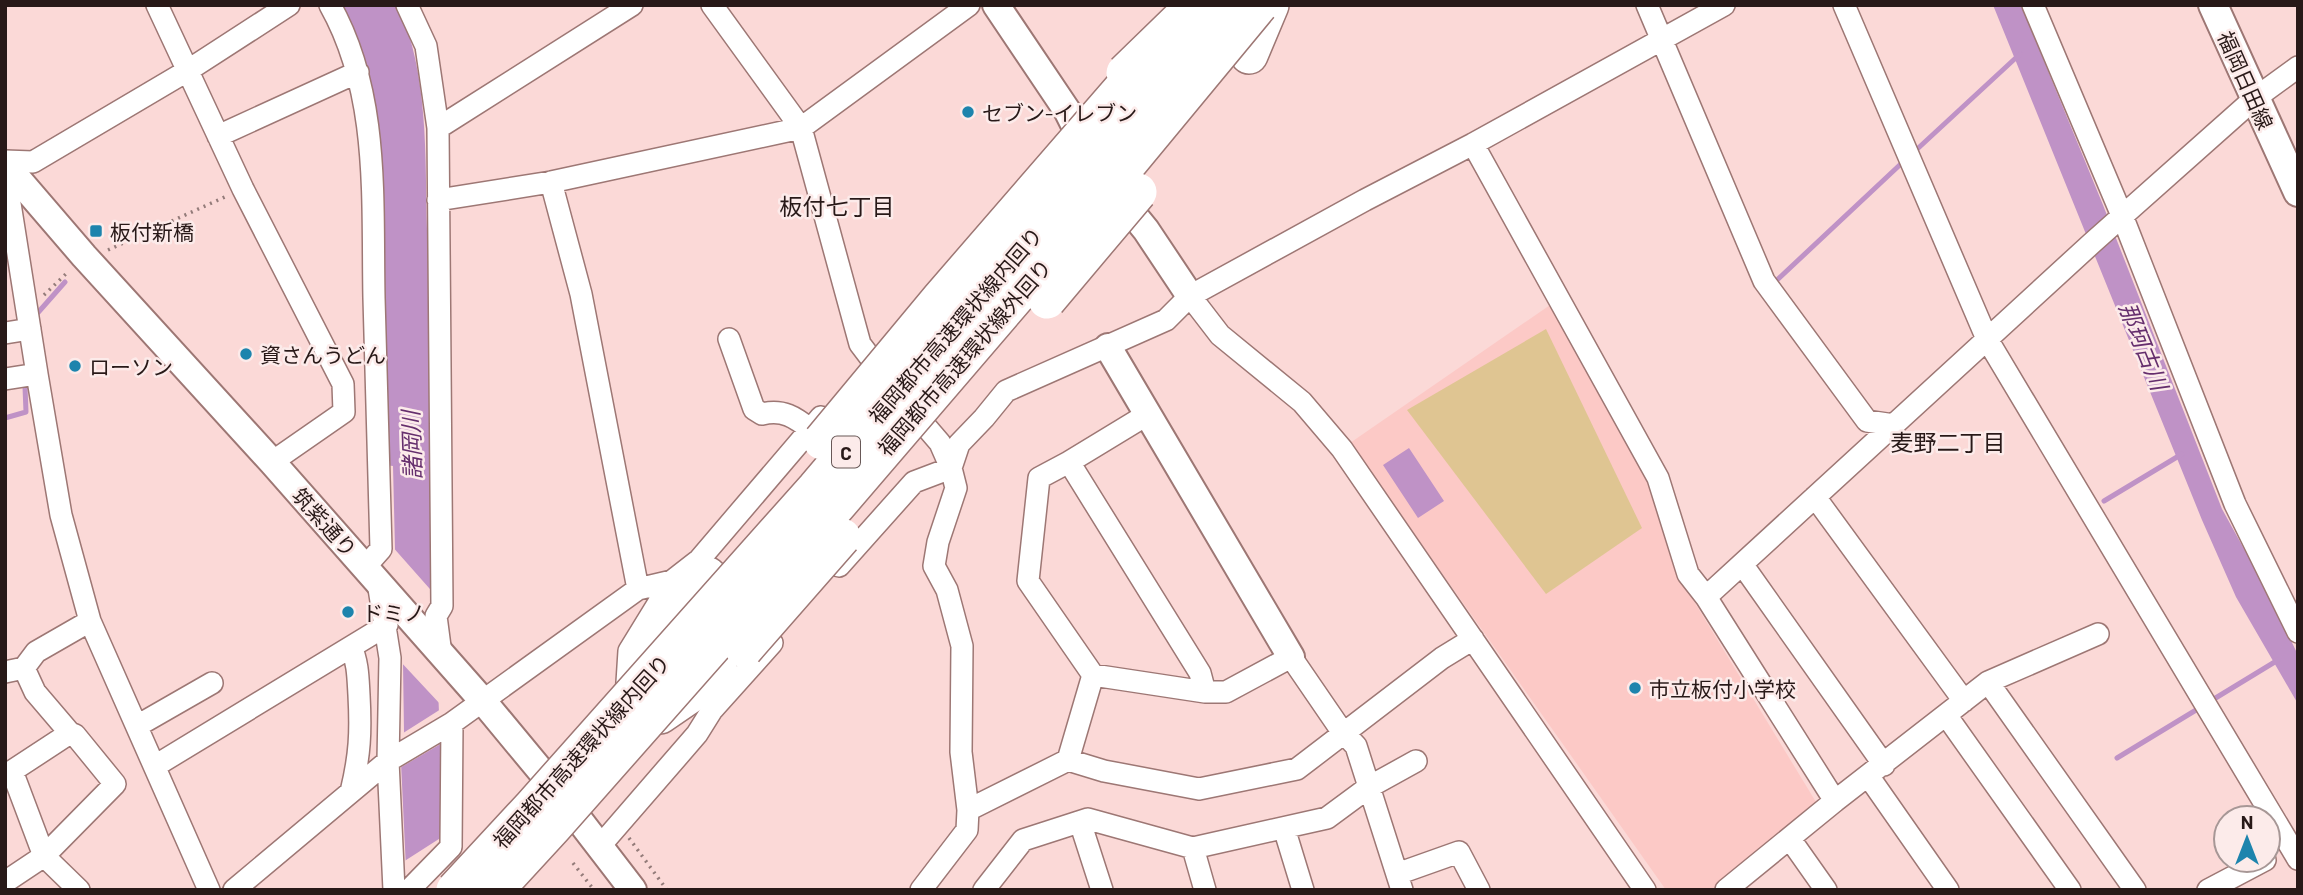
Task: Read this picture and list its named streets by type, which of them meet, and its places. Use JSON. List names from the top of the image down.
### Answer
{
  "streets": {
    "highway": ["福岡都市高速環状線内回り", "福岡都市高速環状線外回り", "C"],
    "main road": ["福岡日田線"],
    "street": ["筑紫通り"]
  },
  "districts": ["板付七丁目", "麦野二丁目"],
  "water": ["那珂古川", "諸岡川"],
  "places": {
    "other": [
      "セブン-イレブン",
      "資さんうどん",
      "ローソン",
      "ドミノ",
      "市立板付小学校"
    ],
    "transit": ["板付新橋"]
  },
  "north": "top"
}
